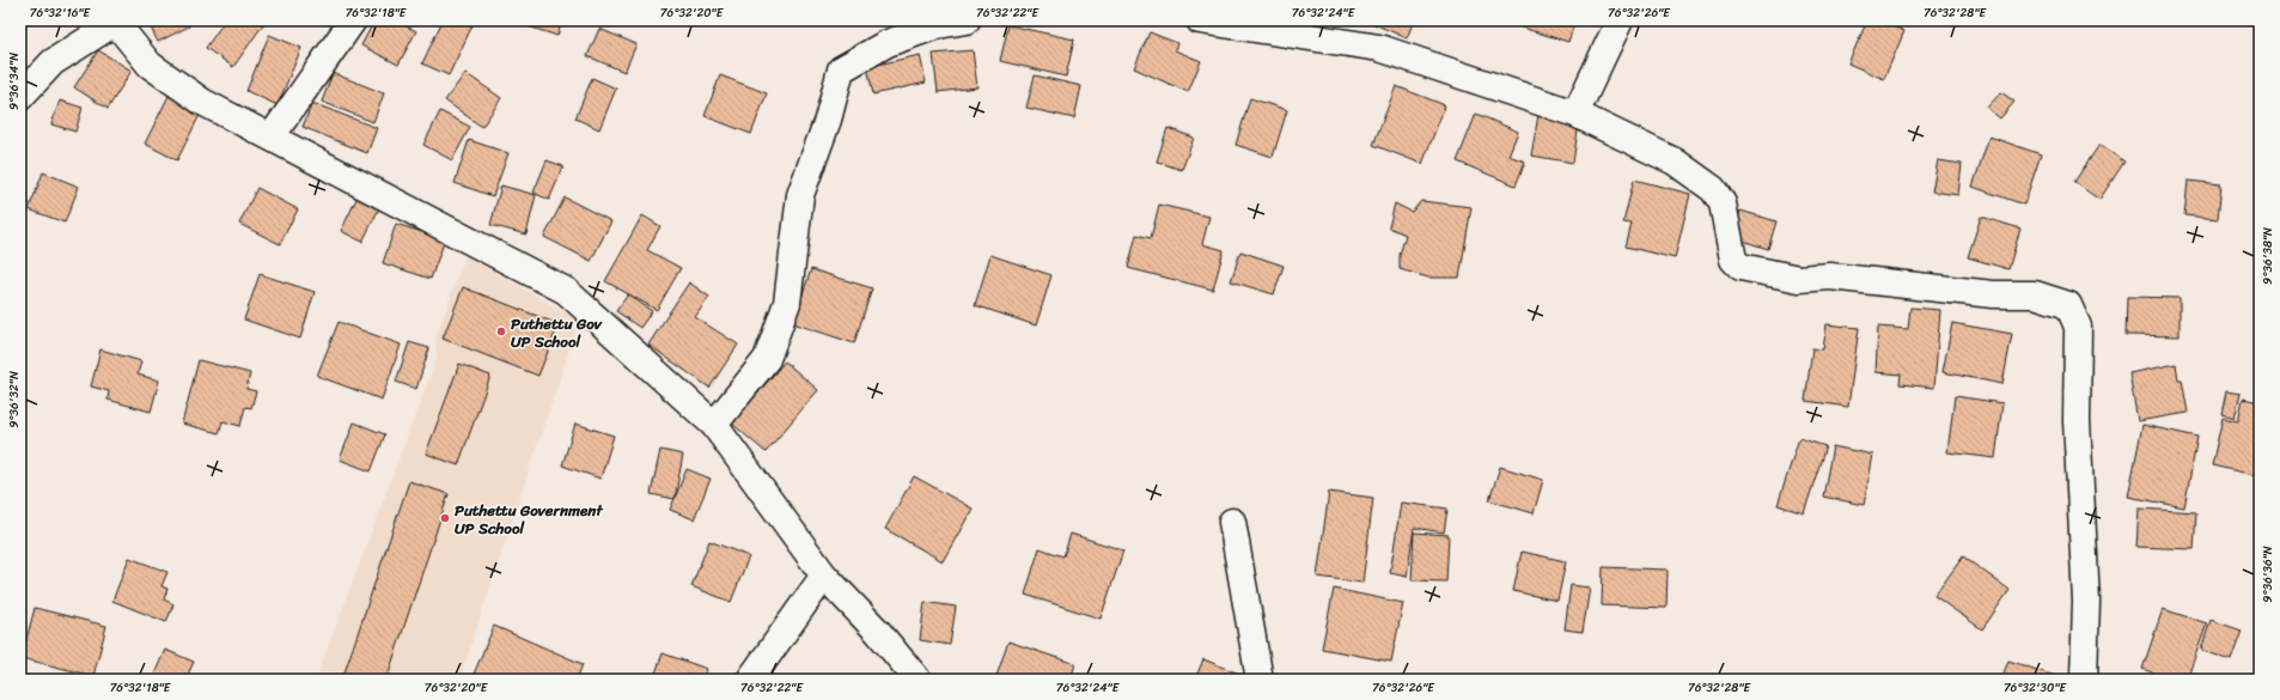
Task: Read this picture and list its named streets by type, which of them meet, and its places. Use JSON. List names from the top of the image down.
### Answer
{
  "places": ["Puthettu Gov UP School", "Puthettu Government UP School"],
  "coordinates": [
    "76°32'16\"E",
    "76°32'18\"E",
    "76°32'20\"E",
    "76°32'22\"E",
    "76°32'24\"E",
    "76°32'26\"E",
    "76°32'28\"E",
    "9°36'34\"N",
    "9°36'38\"N",
    "9°36'32\"N",
    "9°36'36\"N",
    "76°32'30\"E"
  ]
}
